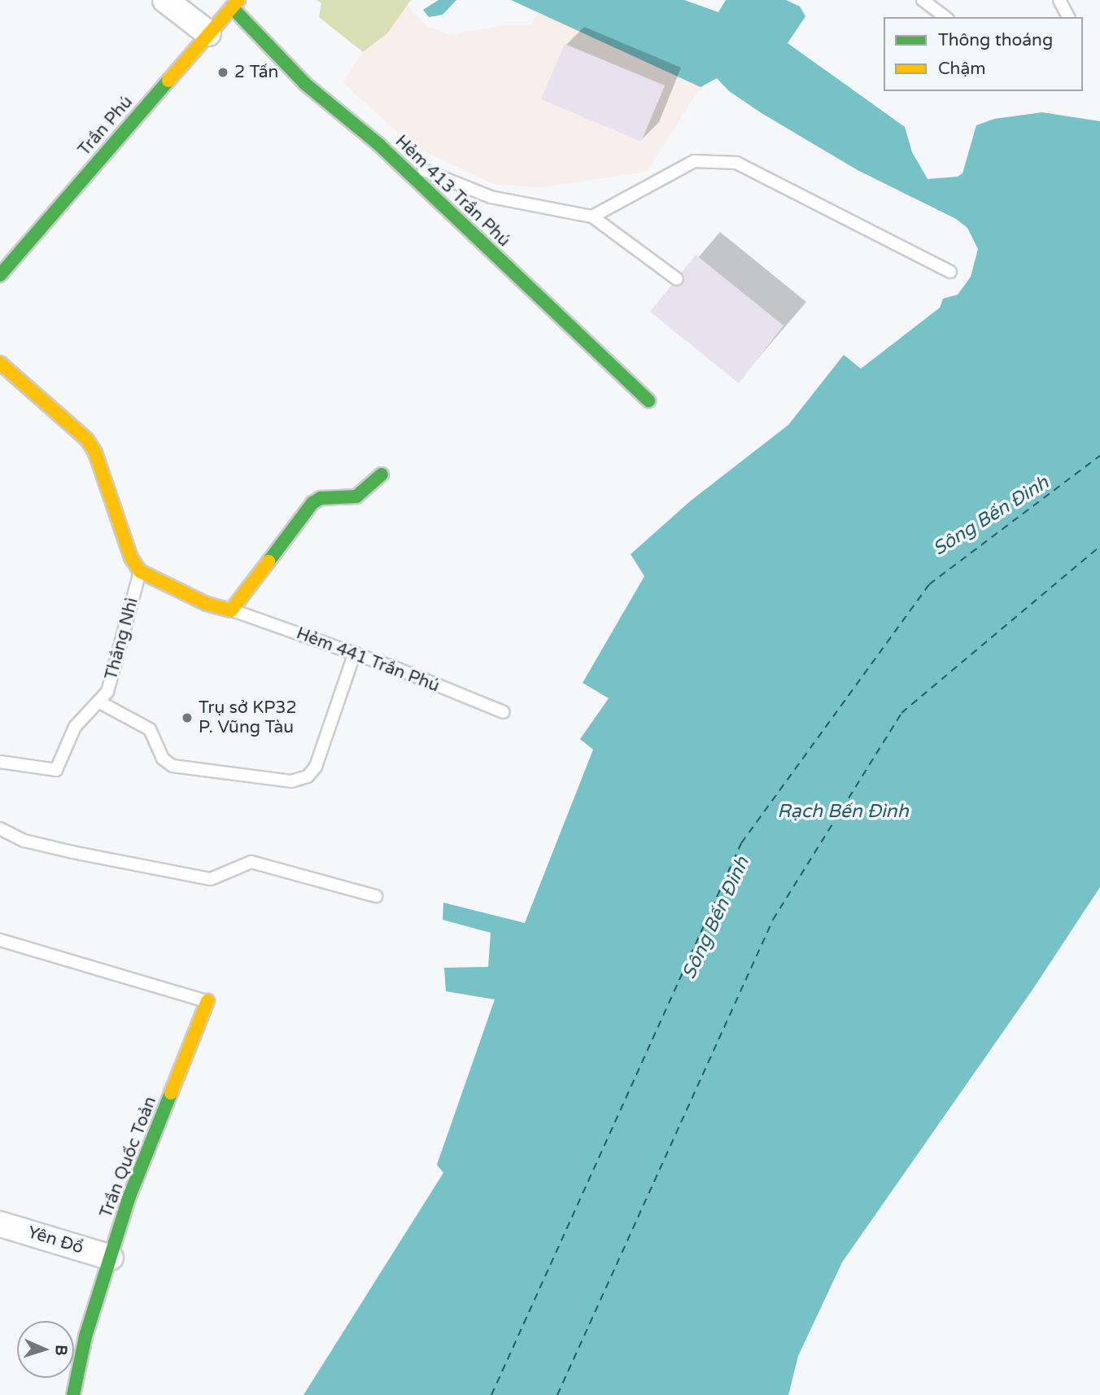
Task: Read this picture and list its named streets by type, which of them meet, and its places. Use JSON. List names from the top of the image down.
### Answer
{
  "streets": {
    "street": [
      "Trần Phú",
      "Hẻm 413 Trần Phú",
      "Trần Quốc Toản",
      "Yên Đổ"
    ],
    "lane": ["Thắng Nhì", "Hẻm 441 Trần Phú"]
  },
  "crossings": [
    ["Trần Phú", "Hẻm 413 Trần Phú"],
    ["Trần Quốc Toản", "Yên Đổ"]
  ],
  "water": ["Sông Bến Đình", "Rạch Bến Đình"],
  "places": ["2 Tấn", "Trụ sở KP32 P. Vũng Tàu"],
  "legend": ["Thông thoáng", "Chậm"],
  "north": "right"
}
